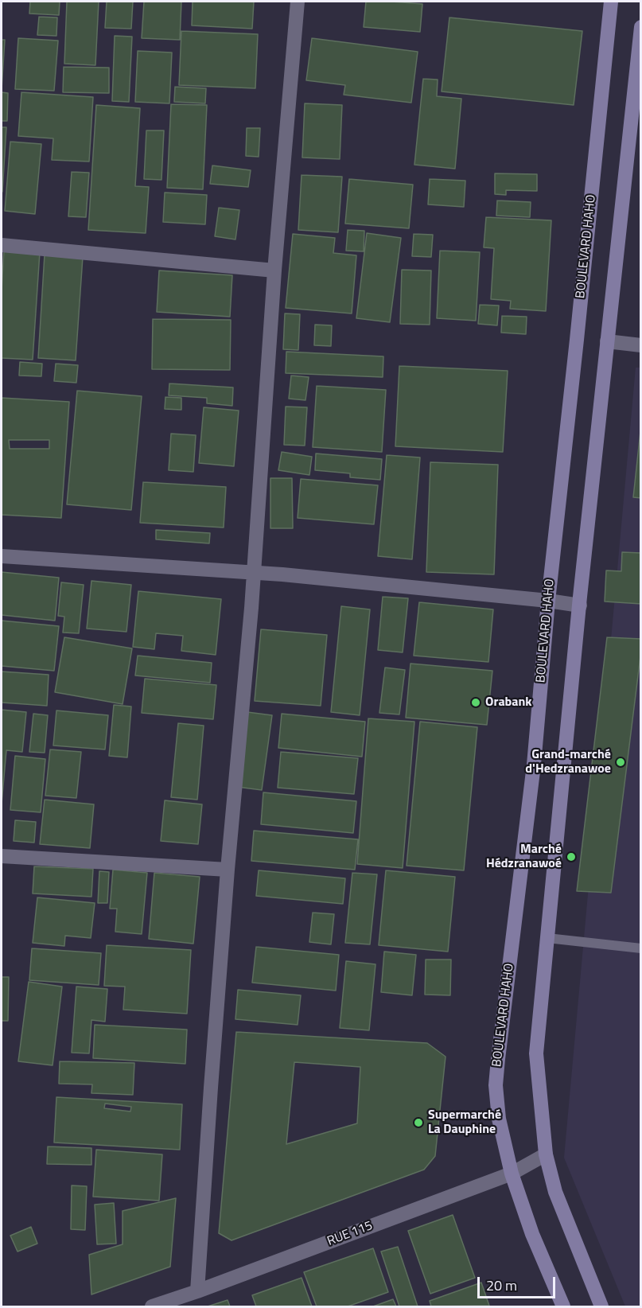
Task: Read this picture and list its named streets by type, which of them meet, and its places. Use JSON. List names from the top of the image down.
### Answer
{
  "streets": {
    "main road": ["BOULEVARD HAHO"],
    "street": ["RUE 115"]
  },
  "crossings": [
    ["BOULEVARD HAHO", "RUE 115"]
  ],
  "places": [
    "Orabank",
    "Grand-marché d'Hedzranawoe",
    "Marché Hédzranawoé",
    "Supermarché La Dauphine"
  ],
  "scale_bar": "20 m"
}
